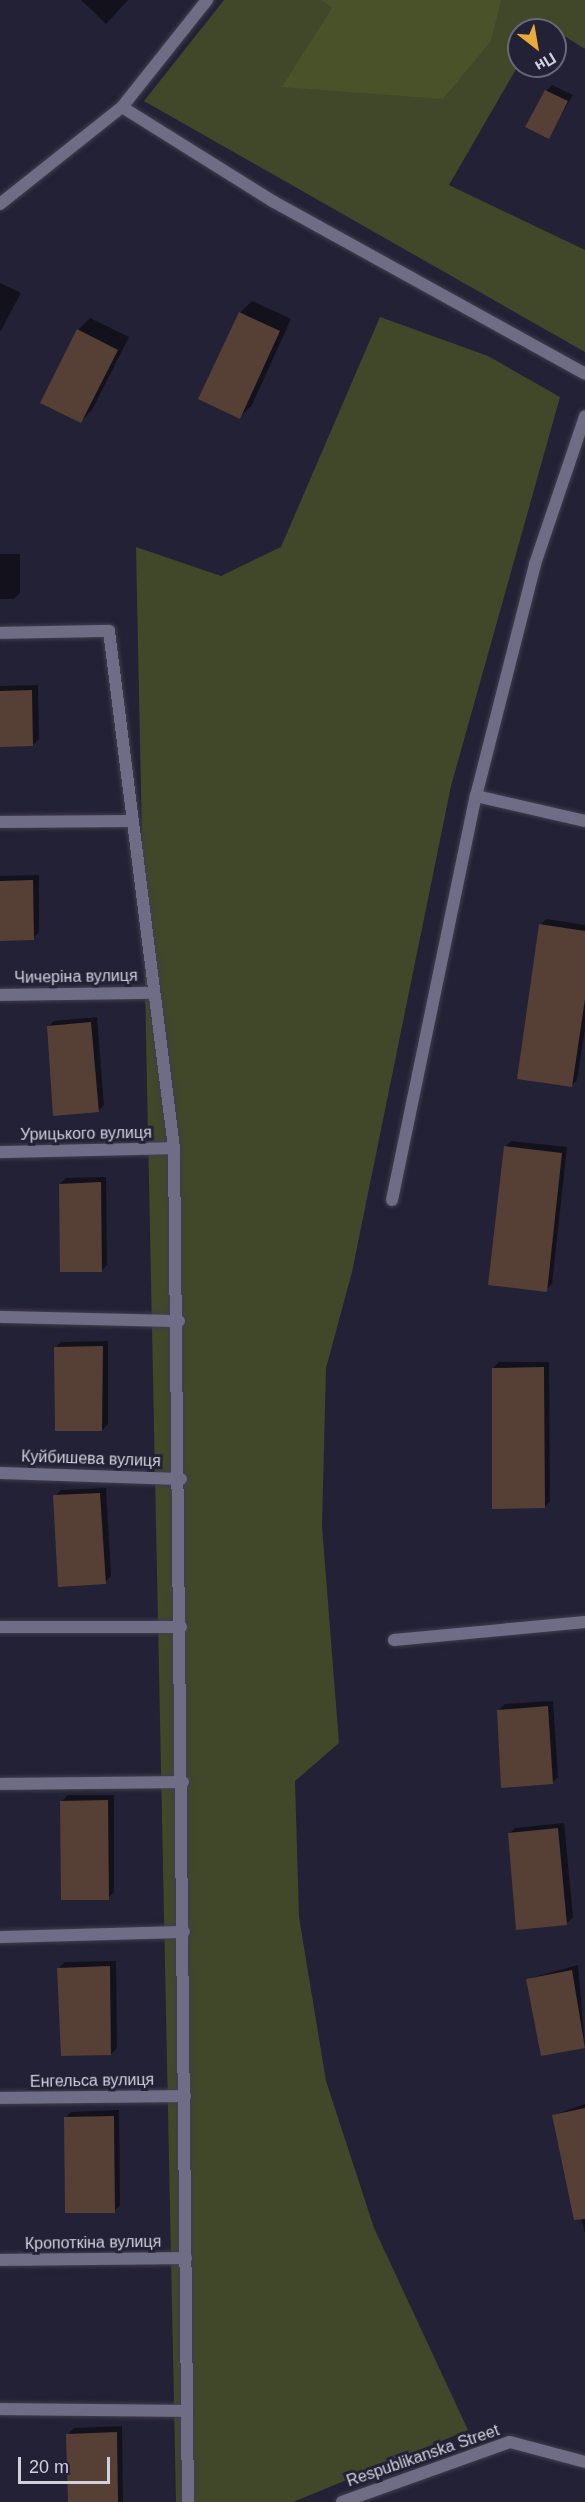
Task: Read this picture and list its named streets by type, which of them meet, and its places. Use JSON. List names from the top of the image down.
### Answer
{
  "streets": {
    "street": [
      "Чичеріна вулиця",
      "Урицького вулиця",
      "Куйбишева вулиця",
      "Енгельса вулиця",
      "Кропоткіна вулиця",
      "Respublikanska Street"
    ]
  },
  "scale_bar": "20 m",
  "north": "bottom right"
}
